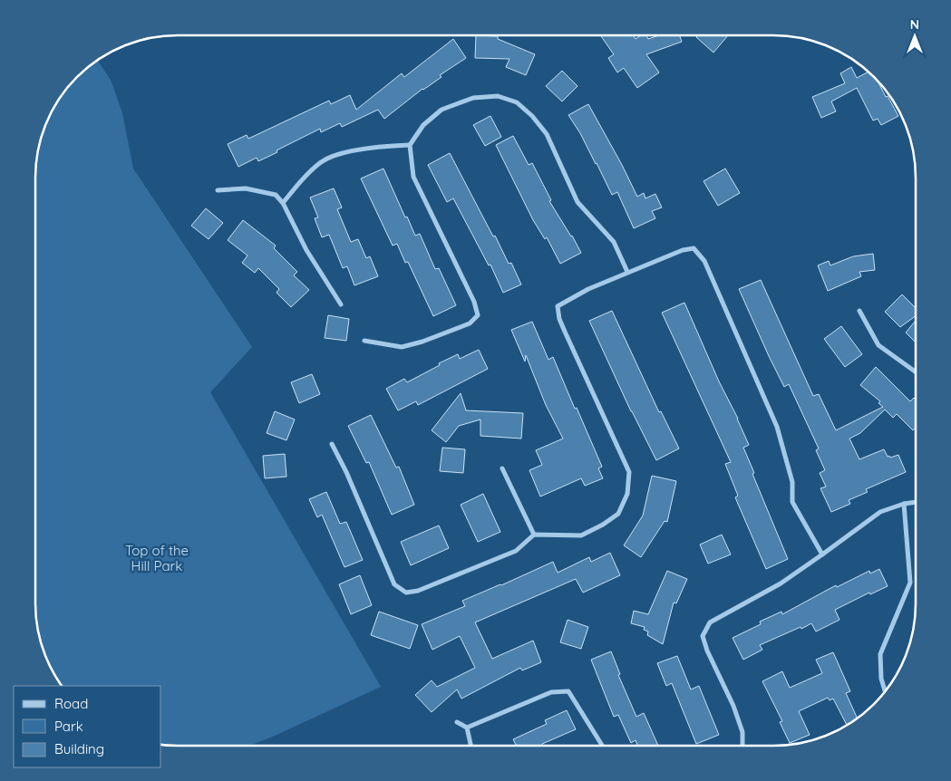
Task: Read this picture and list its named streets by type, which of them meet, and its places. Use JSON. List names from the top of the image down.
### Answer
{
  "parks": ["Top of the Hill Park"],
  "legend": ["Road", "Park", "Building"],
  "north": "top"
}
